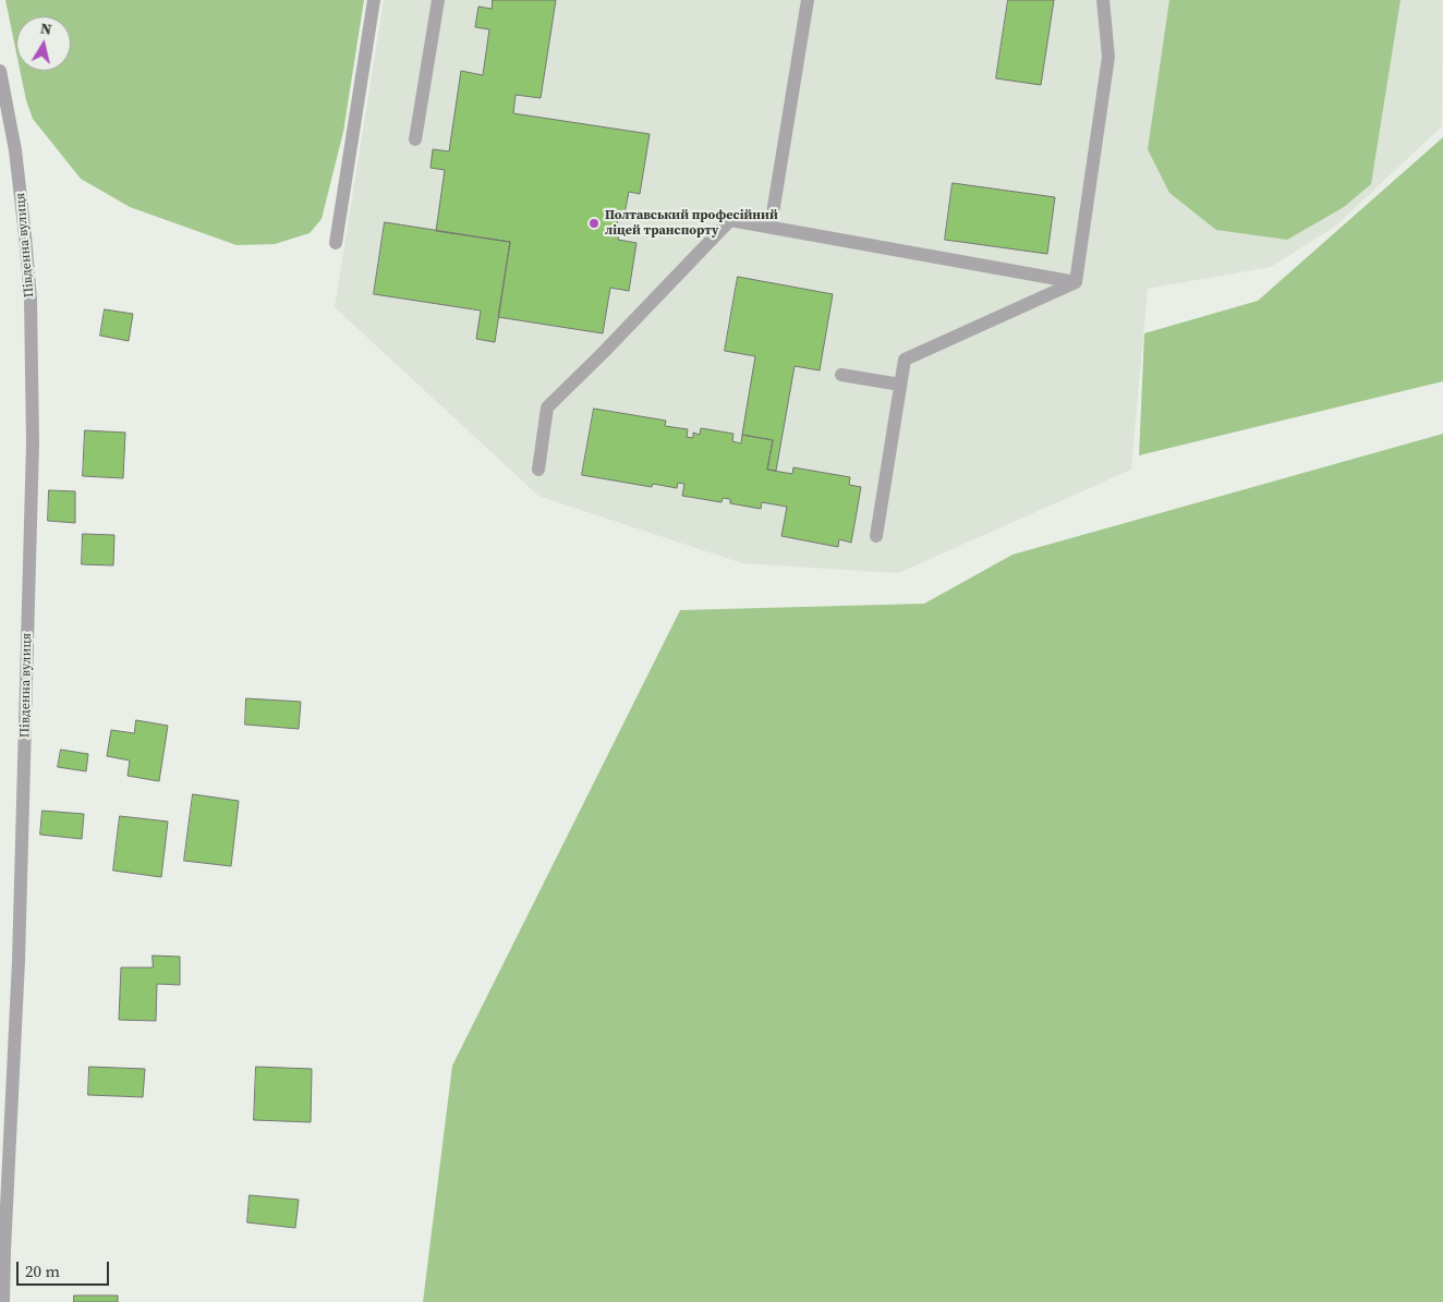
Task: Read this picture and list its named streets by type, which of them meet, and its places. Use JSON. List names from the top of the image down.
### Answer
{
  "streets": {
    "street": ["Південна вулиця"]
  },
  "places": ["Полтавський професійний ліцей транспорту"],
  "scale_bar": "20 m",
  "north": "top"
}
